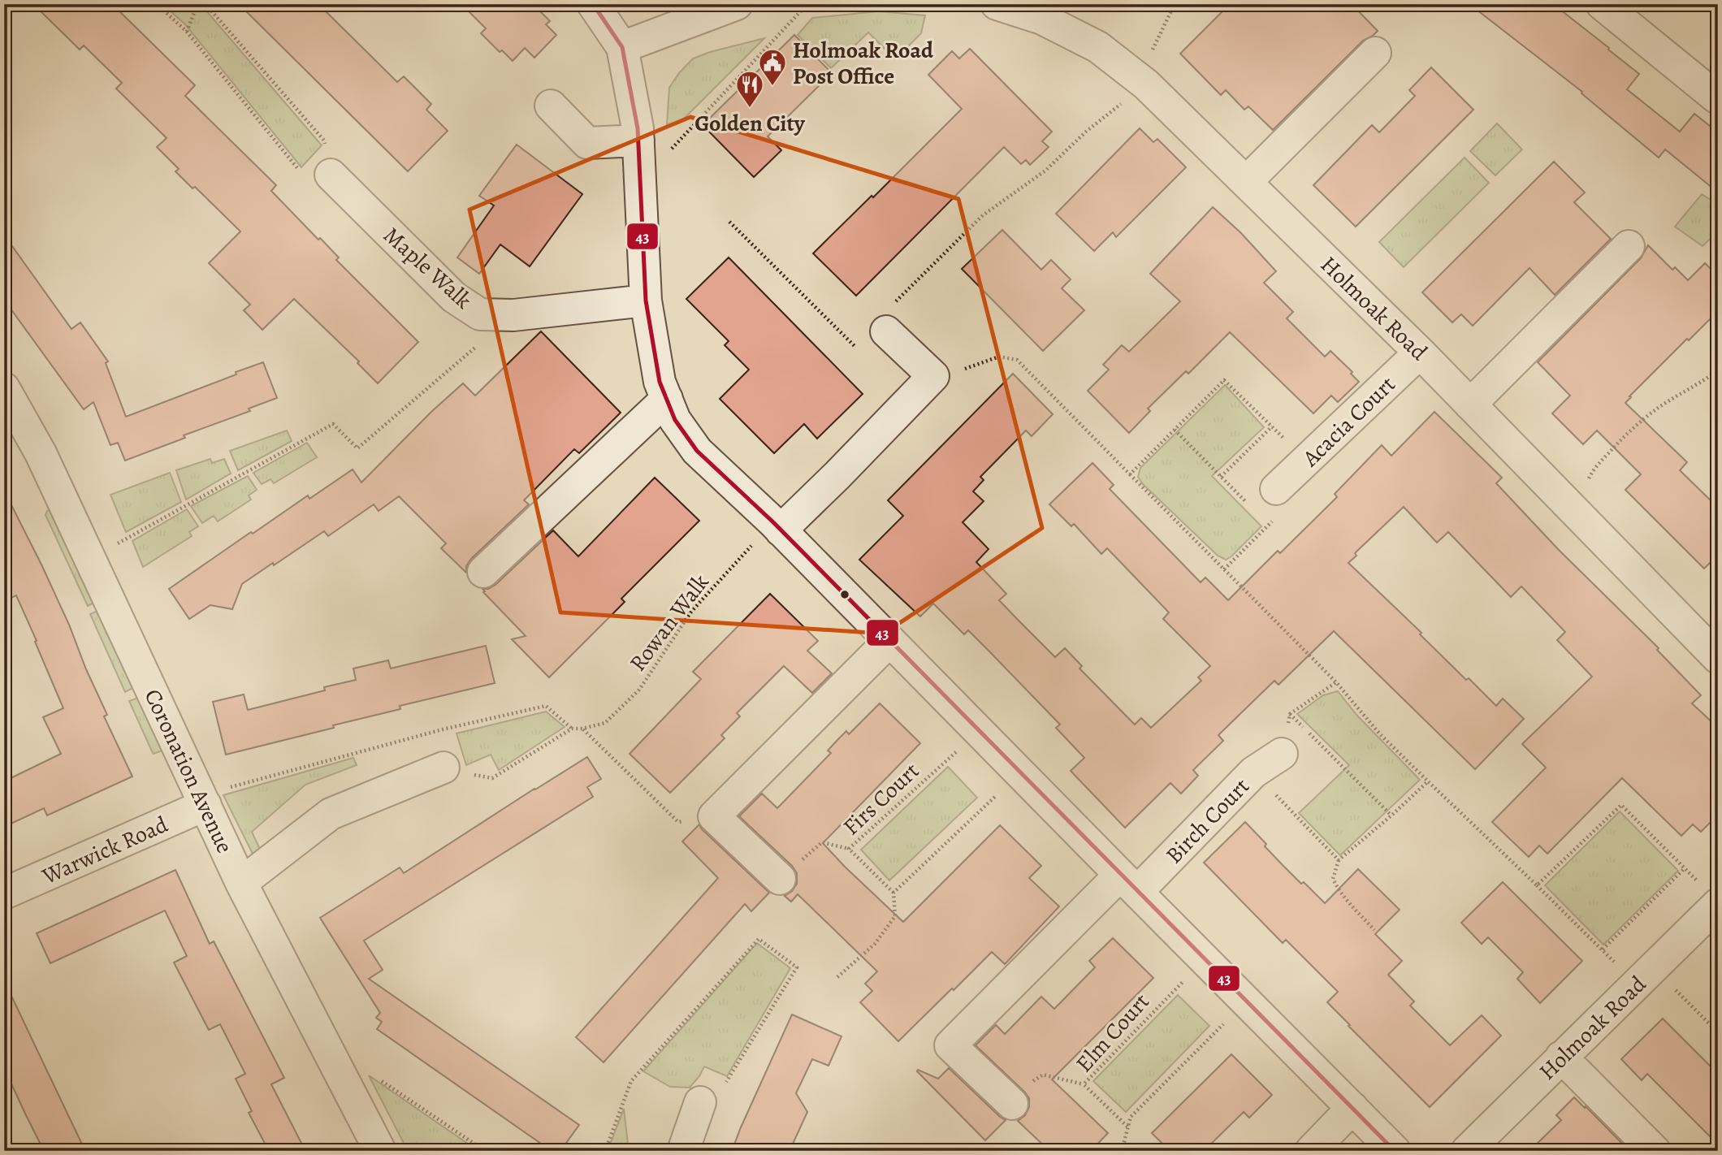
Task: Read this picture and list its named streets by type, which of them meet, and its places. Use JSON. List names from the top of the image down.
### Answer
{
  "streets": {
    "street": [
      "Maple Walk",
      "Holmoak Road",
      "Acacia Court",
      "Coronation Avenue",
      "Birch Court",
      "Warwick Road"
    ],
    "path": ["Rowan Walk", "Firs Court", "Elm Court"]
  },
  "crossings": [
    ["Holmoak Road", "Acacia Court"],
    ["Coronation Avenue", "Warwick Road"]
  ],
  "places": {
    "public building": ["Holmoak Road Post Office"],
    "restaurant": ["Golden City"]
  },
  "lines": ["transit line 43"]
}
